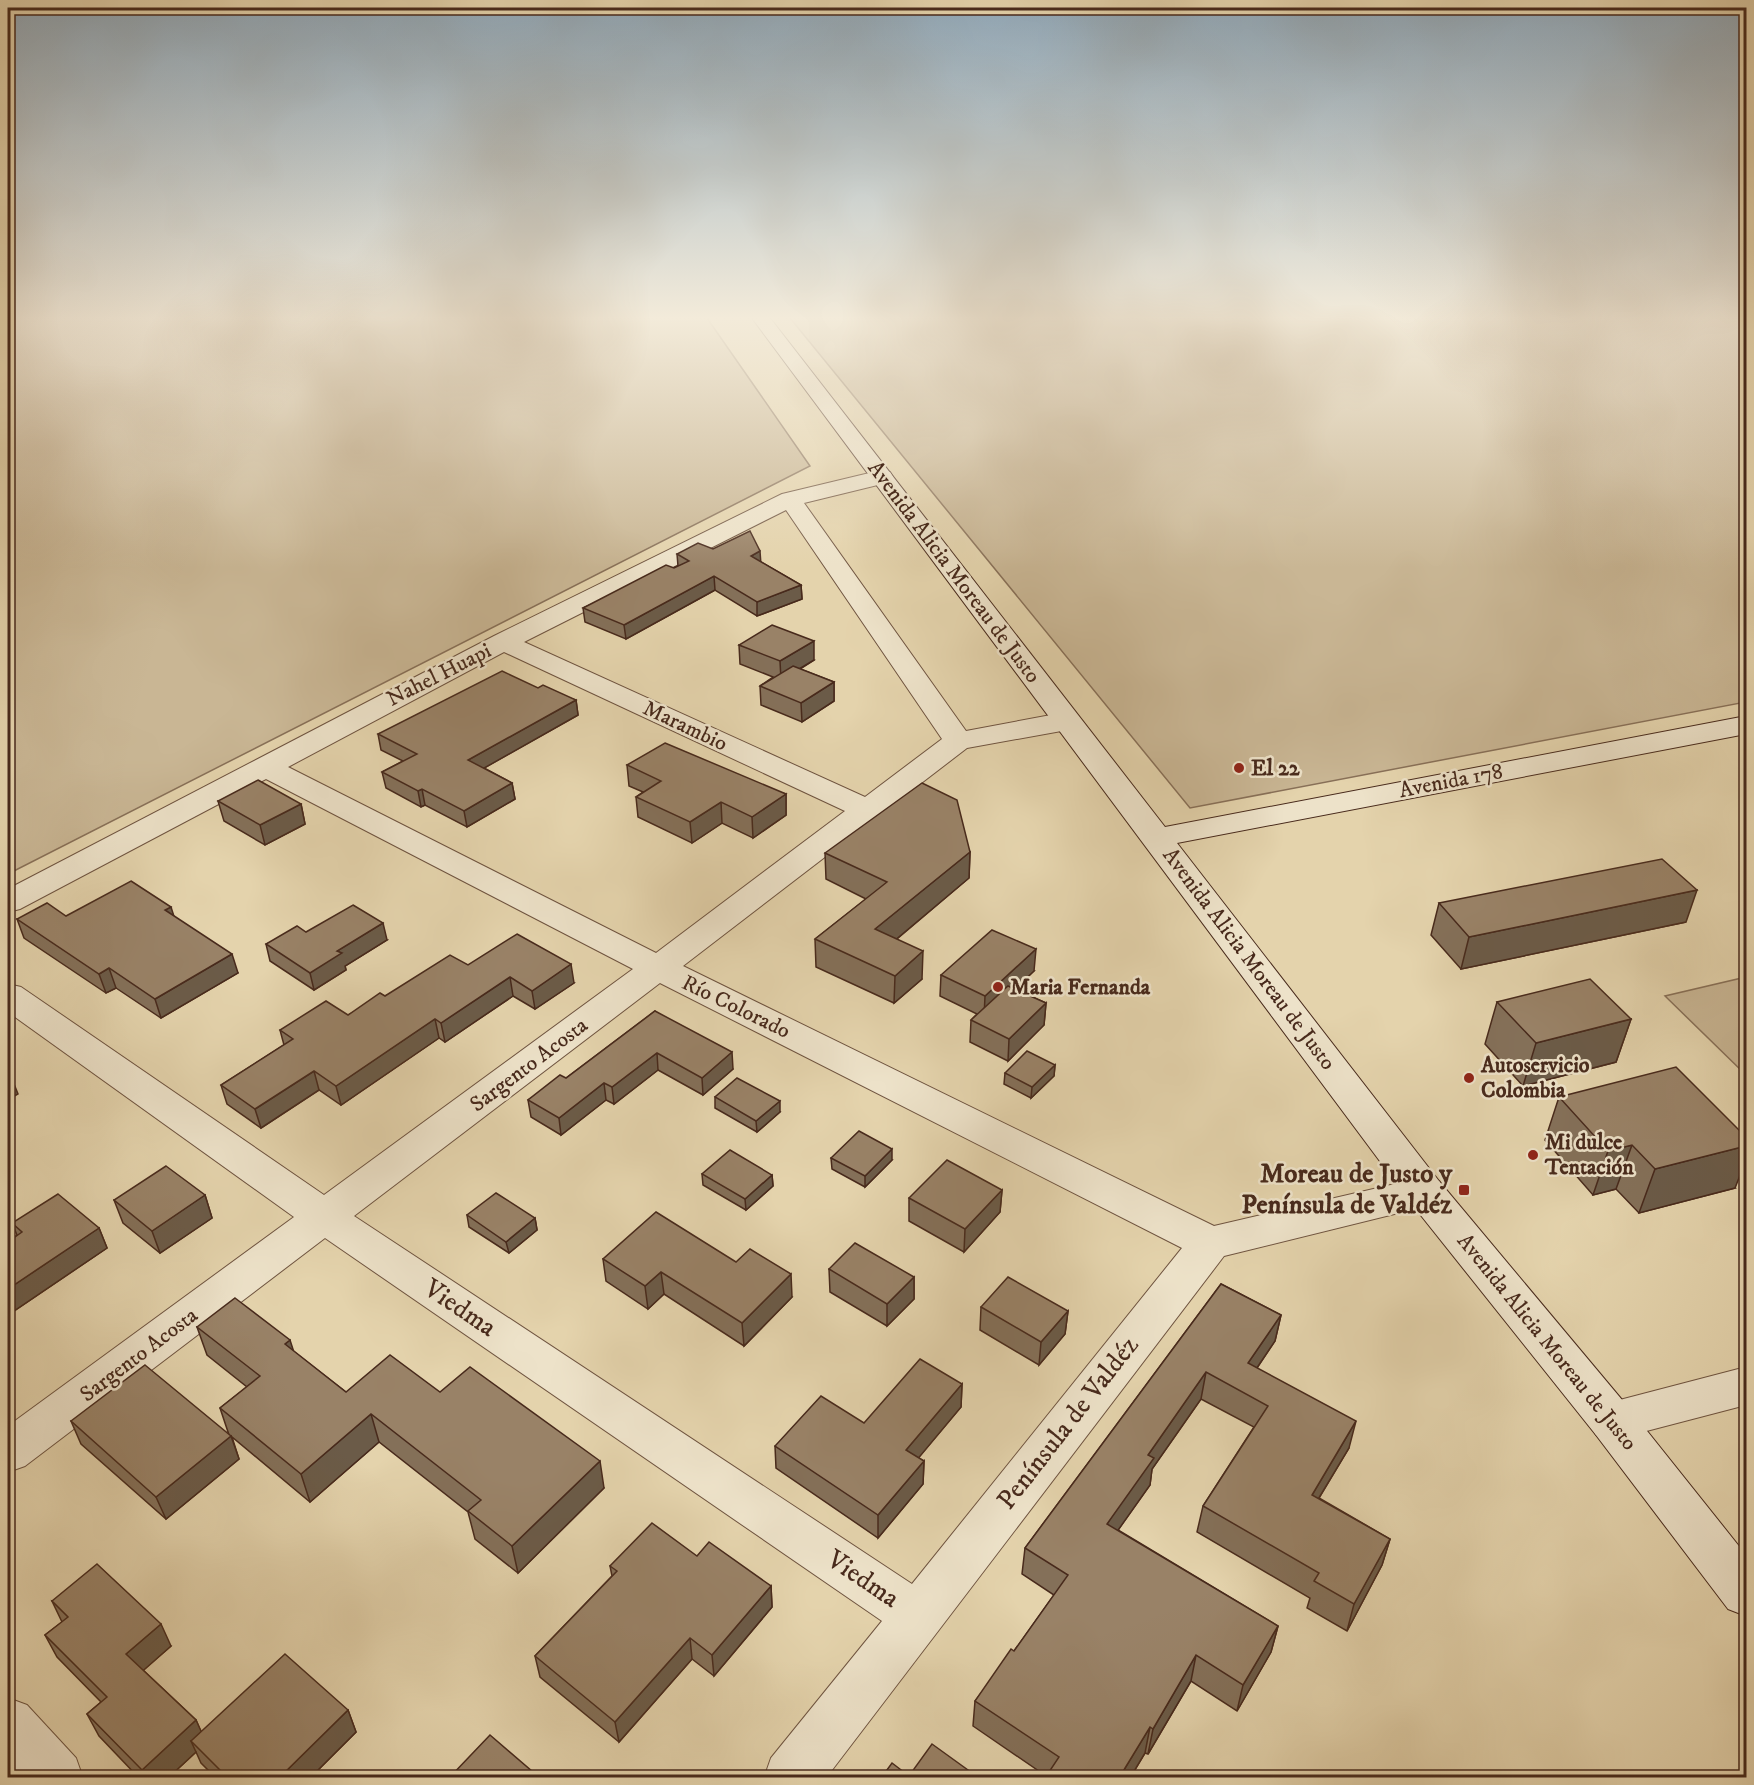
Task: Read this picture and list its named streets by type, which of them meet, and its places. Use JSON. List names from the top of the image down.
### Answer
{
  "streets": {
    "street": [
      "Avenida Alicia Moreau de Justo",
      "Nahel Huapi",
      "Marambio",
      "Avenida 178",
      "Río Colorado",
      "Sargento Acosta",
      "Viedma",
      "Península de Valdéz"
    ]
  },
  "crossings": [
    ["Avenida Alicia Moreau de Justo", "Nahel Huapi"],
    ["Avenida Alicia Moreau de Justo", "Avenida 178"],
    ["Avenida Alicia Moreau de Justo", "Sargento Acosta"],
    ["Nahel Huapi", "Marambio"],
    ["Nahel Huapi", "Río Colorado"],
    ["Marambio", "Sargento Acosta"],
    ["Río Colorado", "Sargento Acosta"],
    ["Río Colorado", "Península de Valdéz"],
    ["Sargento Acosta", "Viedma"],
    ["Viedma", "Península de Valdéz"]
  ],
  "places": {
    "other": [
      "El 22",
      "Maria Fernanda",
      "Autoservicio Colombia",
      "Mi dulce Tentación"
    ],
    "transit": ["Moreau de Justo y Península de Valdéz"]
  }
}
